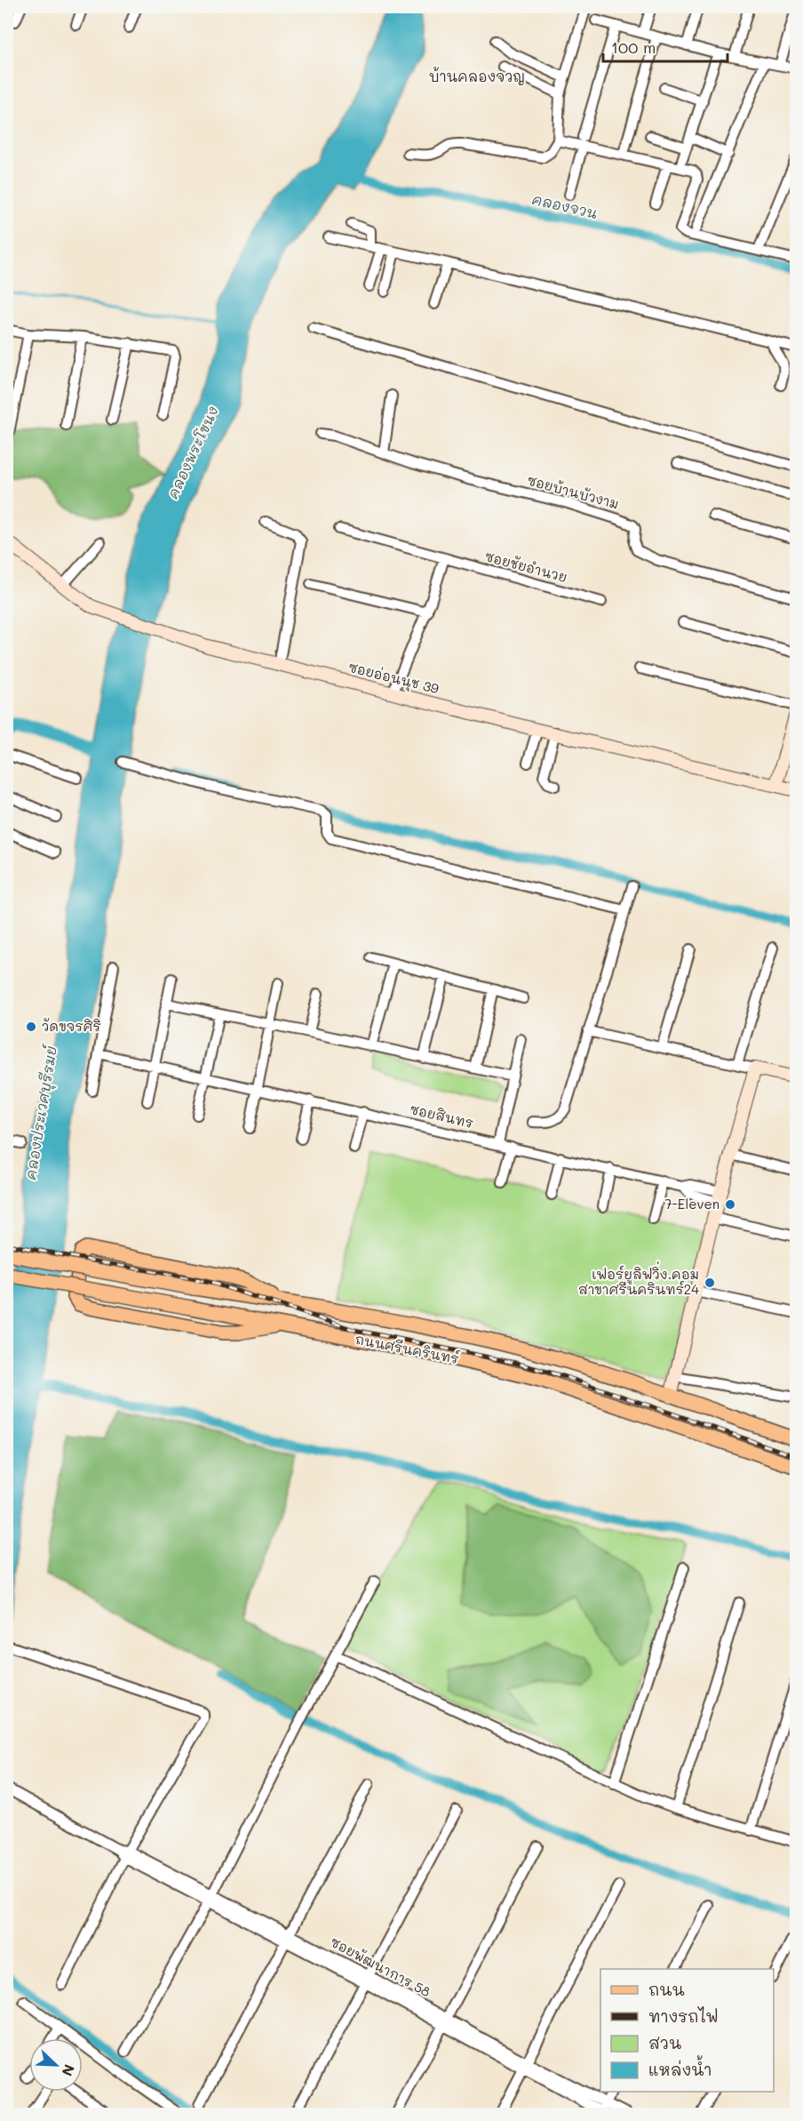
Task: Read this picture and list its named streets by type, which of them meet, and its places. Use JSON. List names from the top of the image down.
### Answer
{
  "streets": {
    "main road": ["ถนนศรีนครินทร์"],
    "street": [
      "ซอยบ้านบัวงาม",
      "ซอยชัยอำนวย",
      "ซอยอ่อนนุช 39",
      "ซอยสินทร",
      "ซอยพัฒนาการ 58"
    ]
  },
  "districts": ["บ้านคลองจวญ"],
  "water": ["คลองจวน", "คลองพระโขนง", "คลองประเวศบุรีรมย์"],
  "places": ["วัดขจรศิริ", "7-Eleven", "เฟอร์ยูลิฟวิ่ง.คอม สาขาศรีนครินทร์24"],
  "legend": [
    "ถนน",
    "ทางรถไฟ",
    "สวน",
    "แหล่งน้ำ"
  ],
  "scale_bar": "100 m",
  "north": "bottom right"
}
